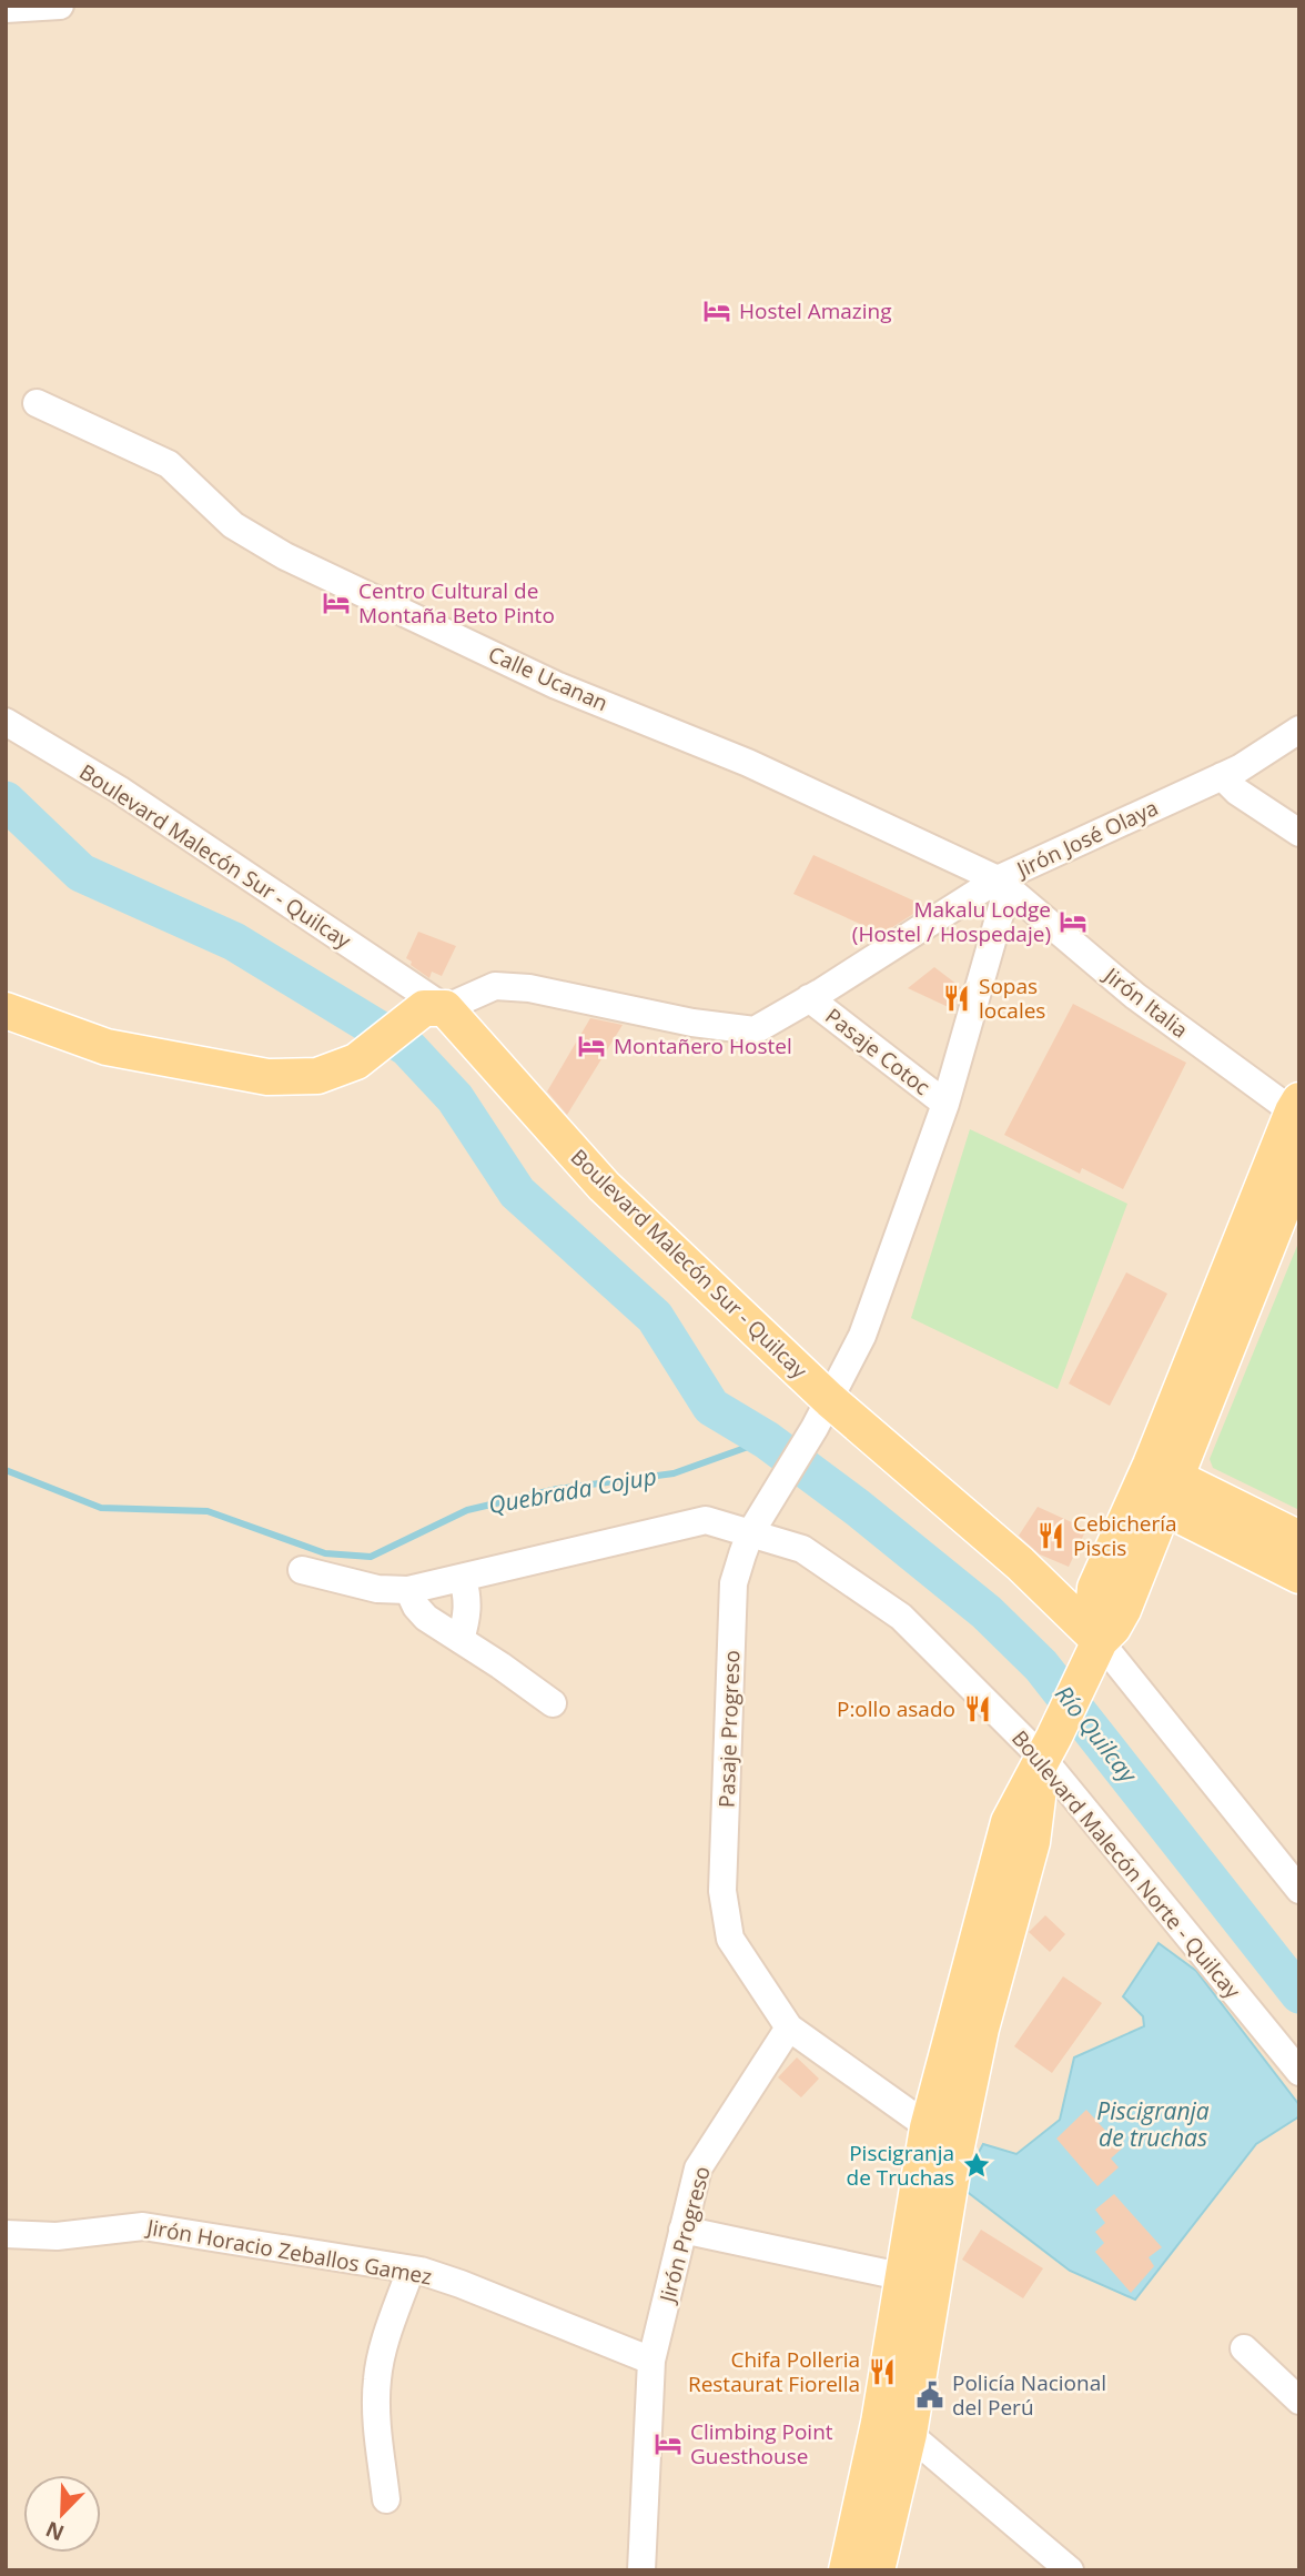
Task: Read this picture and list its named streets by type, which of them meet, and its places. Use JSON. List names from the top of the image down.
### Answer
{
  "streets": {
    "main road": ["Boulevard Malecón Sur - Quilcay"],
    "street": [
      "Calle Ucanan",
      "Jirón José Olaya",
      "Jirón Italia",
      "Pasaje Cotoc",
      "Pasaje Progreso",
      "Boulevard Malecón Norte - Quilcay",
      "Jirón Progreso",
      "Jirón Horacio Zeballos Gamez"
    ]
  },
  "crossings": [
    ["Calle Ucanan", "Jirón José Olaya"],
    ["Calle Ucanan", "Jirón Italia"],
    ["Jirón José Olaya", "Boulevard Malecón Sur - Quilcay"],
    ["Jirón José Olaya", "Jirón Italia"],
    ["Jirón José Olaya", "Pasaje Cotoc"],
    ["Jirón José Olaya", "Pasaje Progreso"],
    ["Boulevard Malecón Sur - Quilcay", "Pasaje Progreso"],
    ["Pasaje Progreso", "Boulevard Malecón Norte - Quilcay"],
    ["Pasaje Progreso", "Jirón Progreso"],
    ["Jirón Progreso", "Jirón Horacio Zeballos Gamez"]
  ],
  "water": ["Quebrada Cojup", "Río Quilcay", "Piscigranja de truchas"],
  "places": {
    "hotel": [
      "Hostel Amazing",
      "Centro Cultural de Montaña Beto Pinto",
      "Makalu Lodge (Hostel / Hospedaje)",
      "Montañero Hostel",
      "Climbing Point Guesthouse"
    ],
    "restaurant": [
      "Sopas locales",
      "Cebichería Piscis",
      "P:ollo asado",
      "Chifa Polleria Restaurat Fiorella"
    ],
    "place": ["Piscigranja de Truchas"],
    "public building": ["Policía Nacional del Perú"]
  },
  "north": "bottom left"
}
